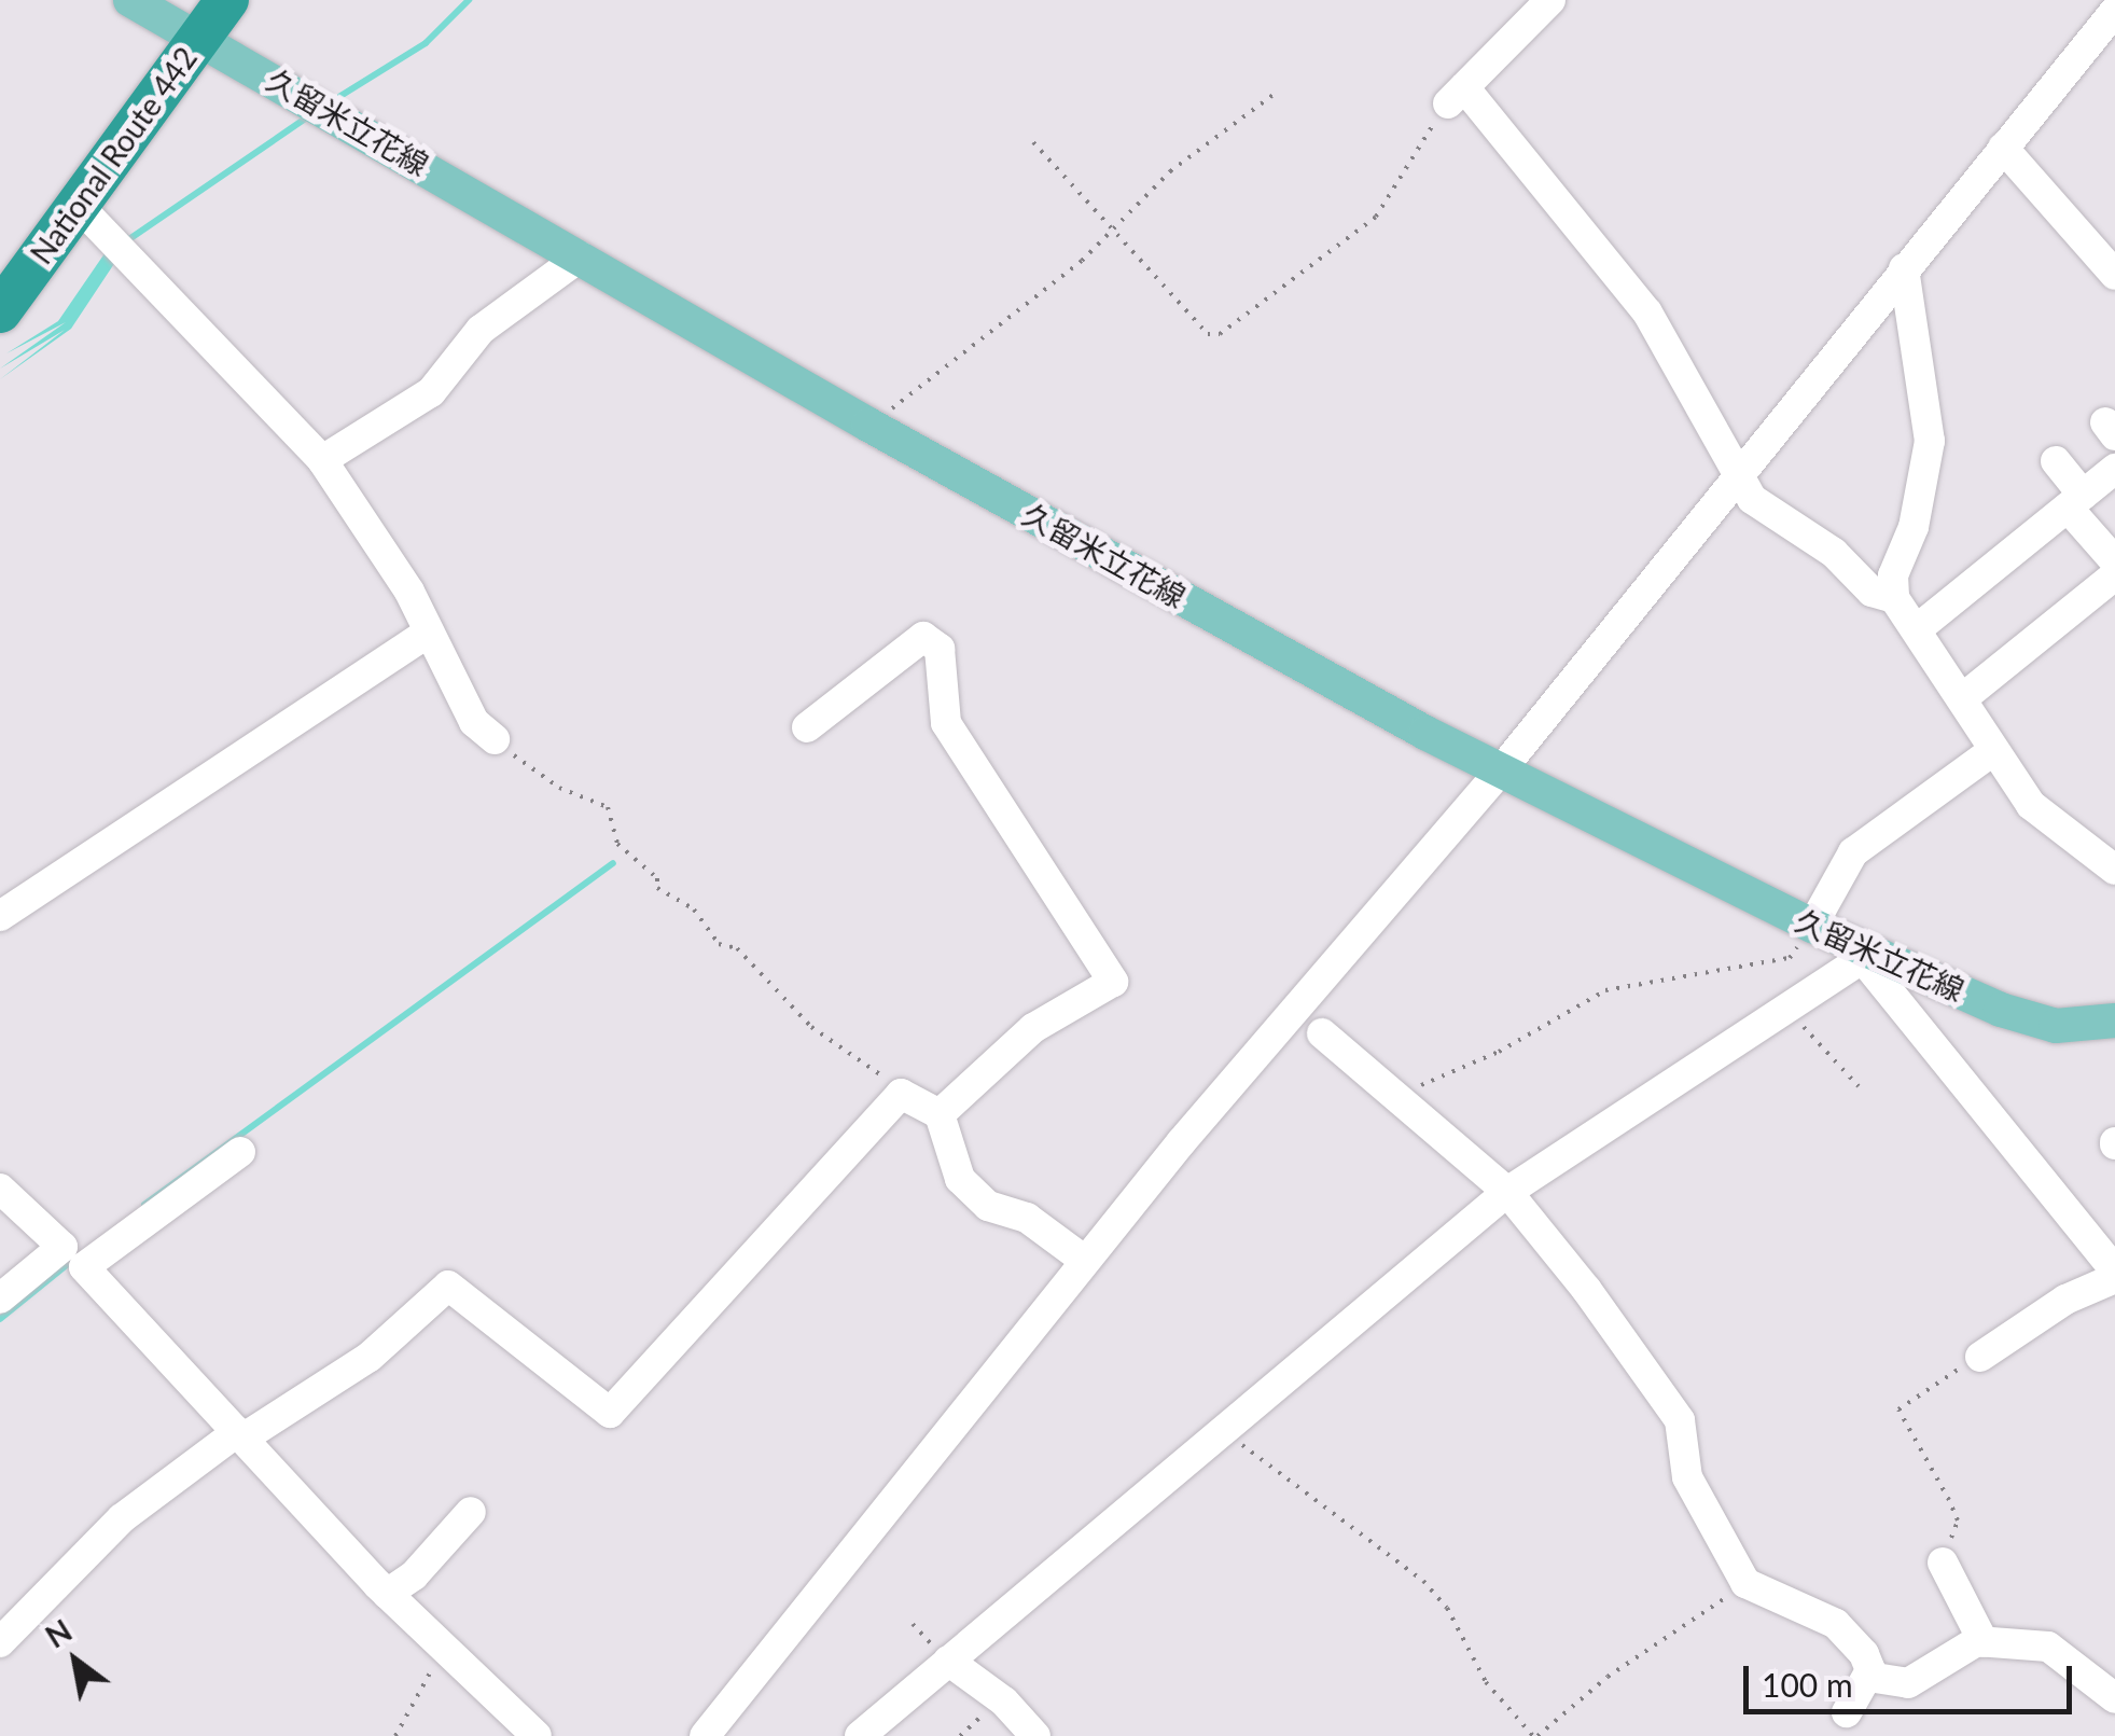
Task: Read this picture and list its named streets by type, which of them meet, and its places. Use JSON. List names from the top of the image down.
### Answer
{
  "streets": {
    "highway": ["National Route 442"],
    "main road": ["久留米立花線"]
  },
  "crossings": [
    ["久留米立花線", "National Route 442"]
  ],
  "scale_bar": "100 m",
  "north": "top left"
}
